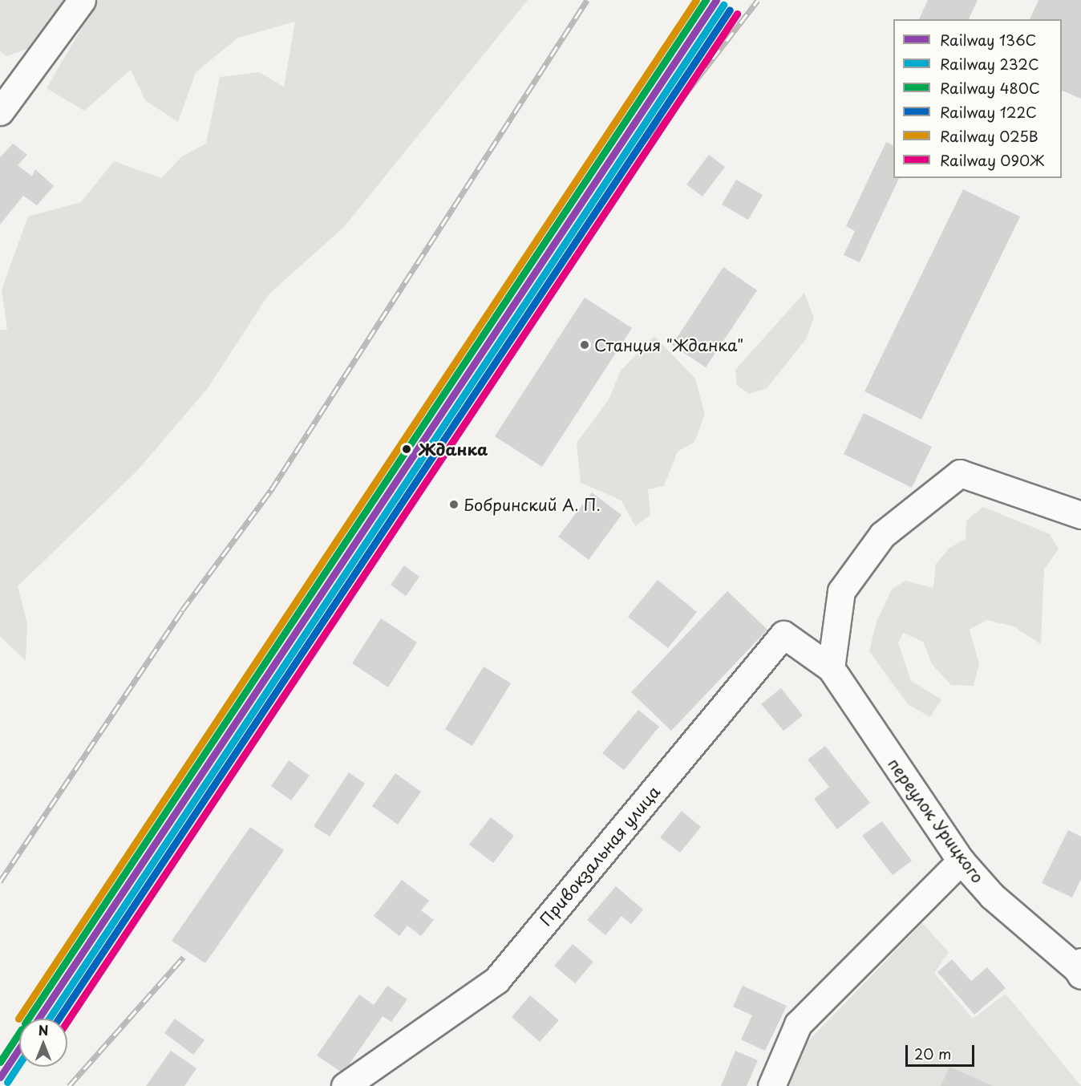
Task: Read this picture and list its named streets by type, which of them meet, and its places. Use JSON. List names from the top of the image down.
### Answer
{
  "streets": {
    "street": ["переулок Урицкого", "Привокзальная улица"]
  },
  "crossings": [
    ["переулок Урицкого", "Привокзальная улица"]
  ],
  "places": ["Станция \"Жданка\"", "Жданка", "Бобринский А. П."],
  "lines": [
    "rail line 136С",
    "rail line 480С",
    "rail line 025В",
    "rail line 232C",
    "rail line 122С",
    "rail line 090Ж"
  ],
  "legend": [
    "Railway 136С",
    "Railway 232C",
    "Railway 480С",
    "Railway 122С",
    "Railway 025В",
    "Railway 090Ж"
  ],
  "scale_bar": "20 m",
  "north": "top"
}
